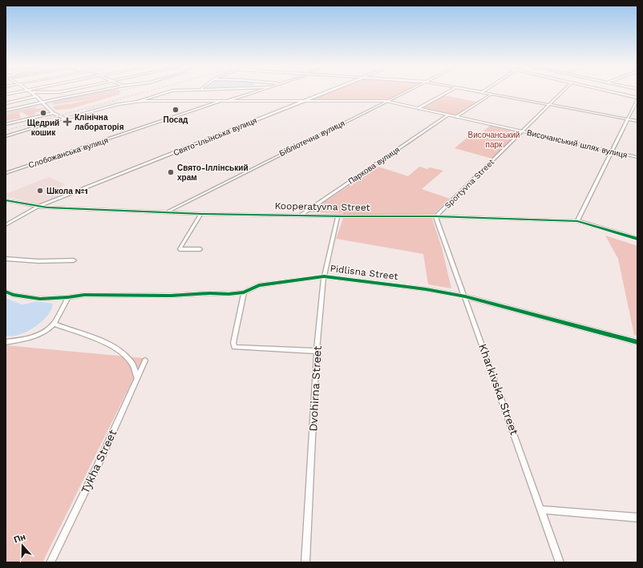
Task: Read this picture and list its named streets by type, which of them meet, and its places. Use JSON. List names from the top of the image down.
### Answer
{
  "streets": {
    "street": [
      "Свято-Ільїнська вулиця",
      "Бібліотечна вулиця",
      "Височанський шлях вулиця",
      "Слобожанська вулиця",
      "Паркова вулиця",
      "Sportyvna Street",
      "Kooperatyvna Street",
      "Pidlisna Street",
      "Dvohirna Street",
      "Kharkivska Street",
      "Tykha Street"
    ]
  },
  "crossings": [
    ["Свято-Ільїнська вулиця", "Височанський шлях вулиця"],
    ["Свято-Ільїнська вулиця", "Kooperatyvna Street"],
    ["Бібліотечна вулиця", "Височанський шлях вулиця"],
    ["Бібліотечна вулиця", "Kooperatyvna Street"],
    ["Височанський шлях вулиця", "Слобожанська вулиця"],
    ["Височанський шлях вулиця", "Паркова вулиця"],
    ["Височанський шлях вулиця", "Sportyvna Street"],
    ["Паркова вулиця", "Kooperatyvna Street"],
    ["Sportyvna Street", "Kooperatyvna Street"],
    ["Sportyvna Street", "Kharkivska Street"],
    ["Kooperatyvna Street", "Dvohirna Street"],
    ["Kooperatyvna Street", "Kharkivska Street"],
    ["Pidlisna Street", "Dvohirna Street"],
    ["Pidlisna Street", "Kharkivska Street"]
  ],
  "parks": ["Височанський парк"],
  "places": {
    "other": [
      "Посад",
      "Щедрий кошик",
      "Свято-Іллінський храм",
      "Школа №1"
    ],
    "health": ["Клінічна лабораторія"]
  },
  "north": "top"
}
